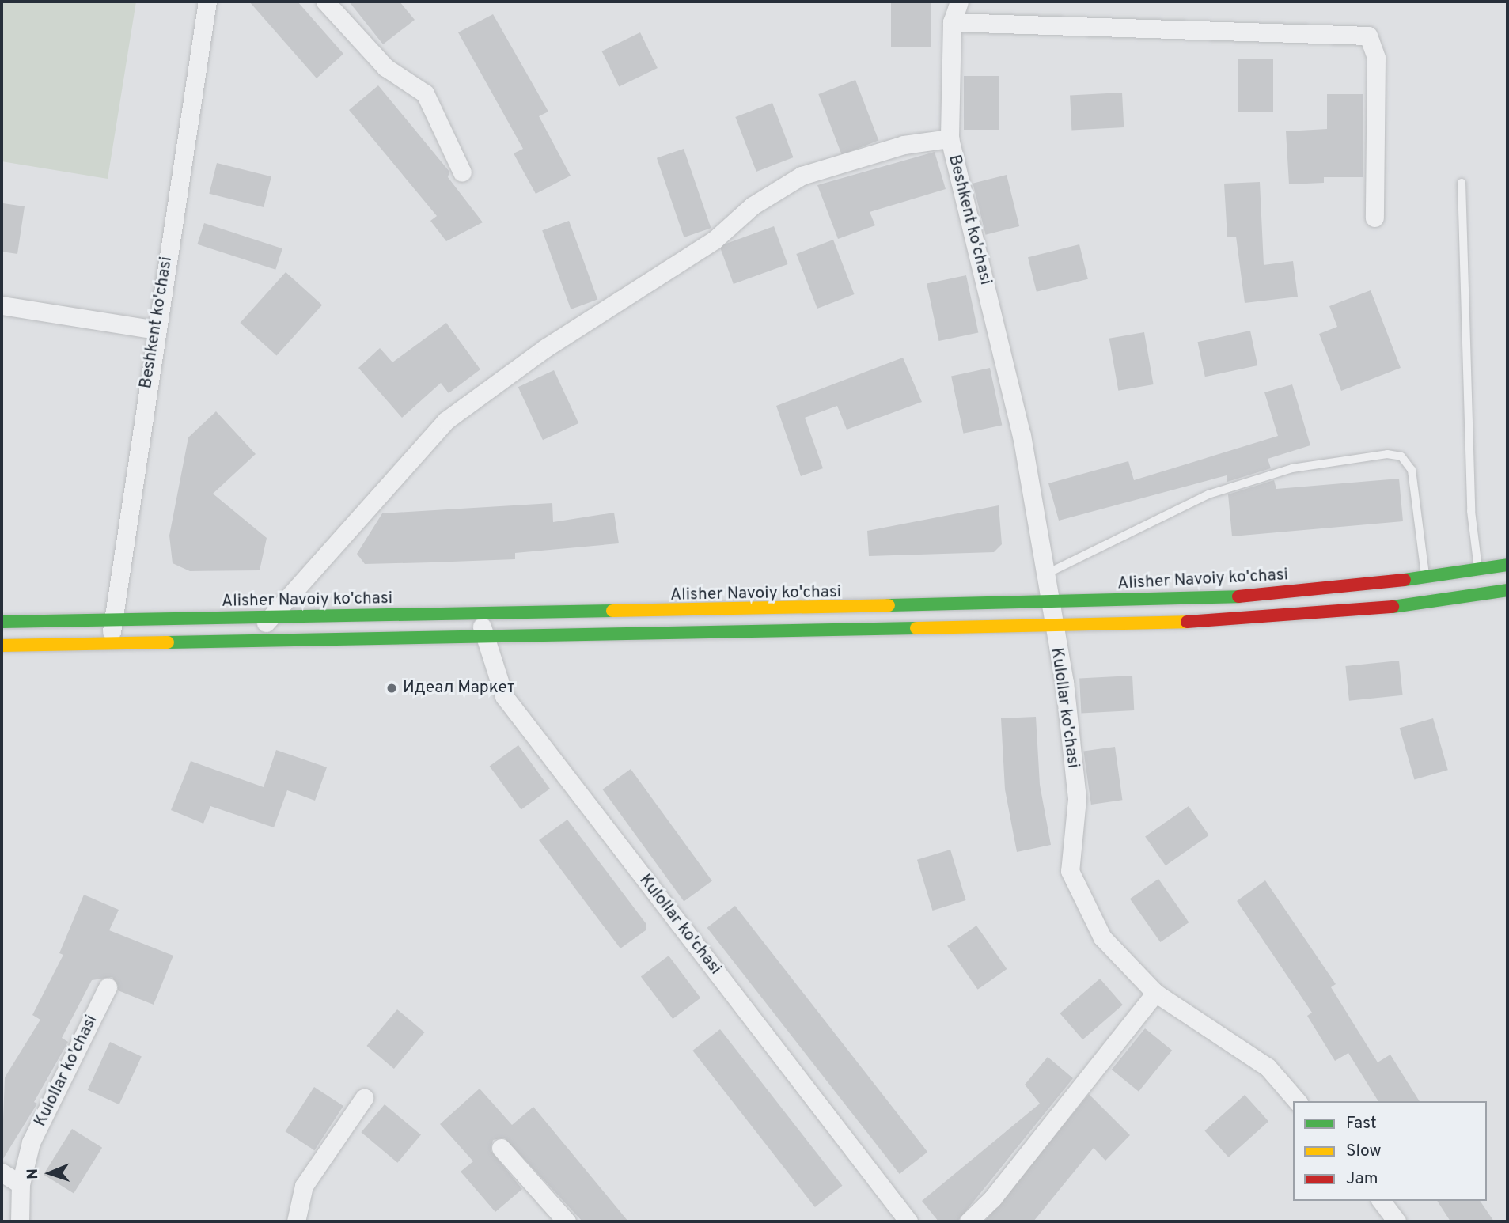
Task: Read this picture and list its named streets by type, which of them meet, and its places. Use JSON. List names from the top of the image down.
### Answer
{
  "streets": {
    "main road": ["Alisher Navoiy ko'chasi"],
    "street": ["Beshkent ko'chasi", "Kulollar ko'chasi"]
  },
  "crossings": [
    ["Beshkent ko'chasi", "Alisher Navoiy ko'chasi"],
    ["Beshkent ko'chasi", "Kulollar ko'chasi"],
    ["Alisher Navoiy ko'chasi", "Kulollar ko'chasi"]
  ],
  "places": ["Идеал Маркет"],
  "legend": ["Fast", "Slow", "Jam"],
  "north": "left"
}
